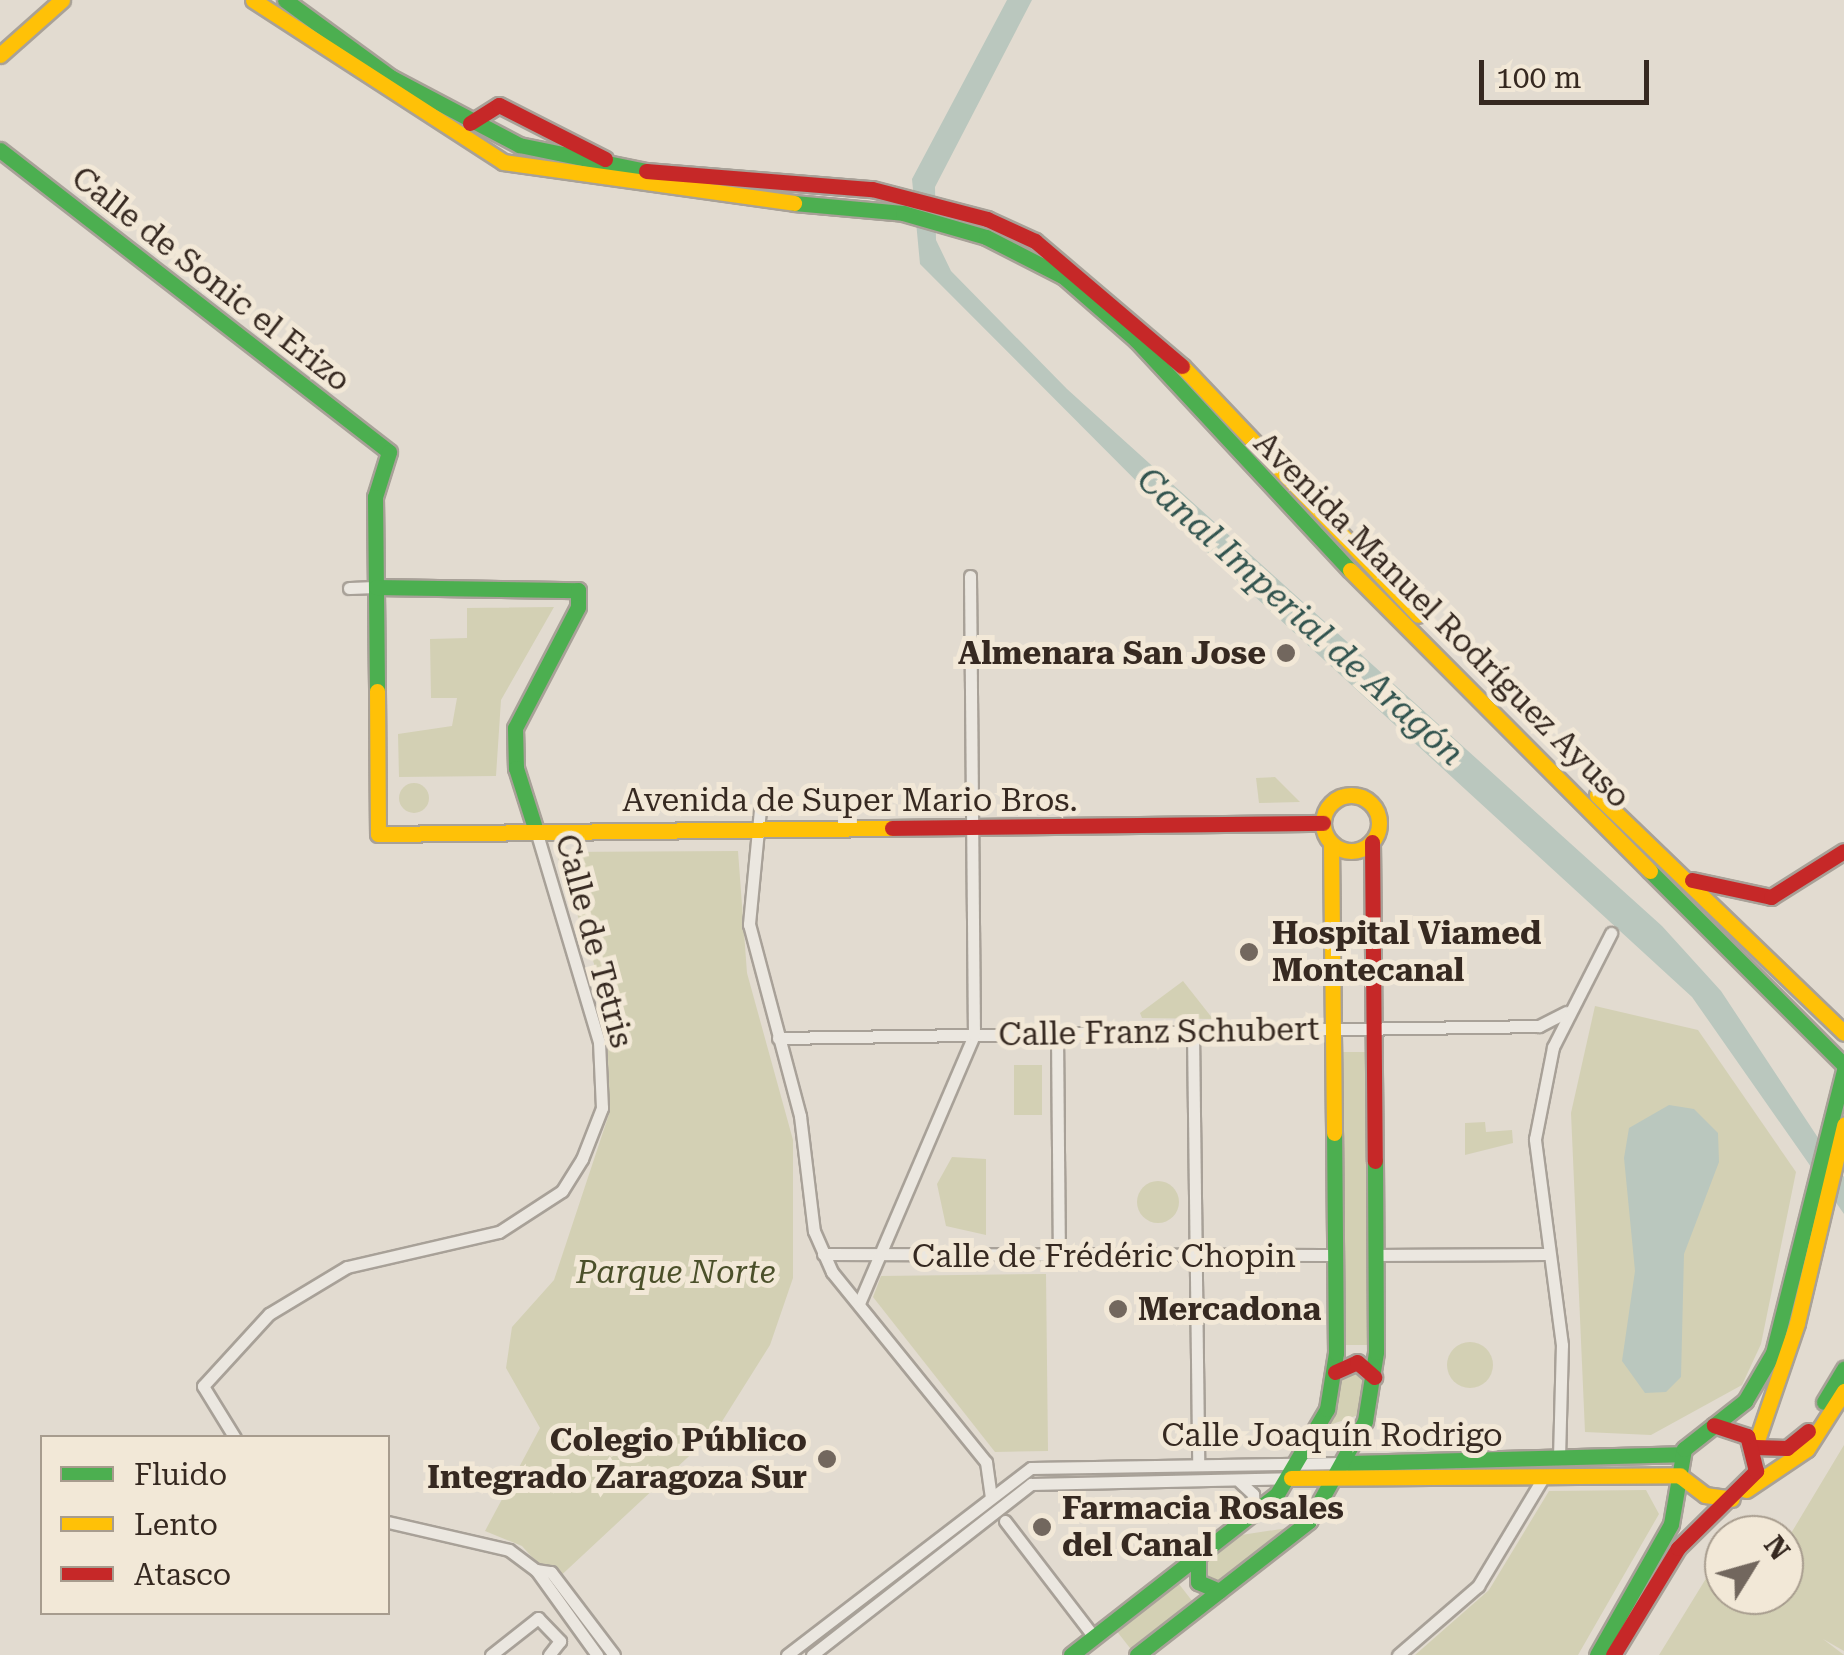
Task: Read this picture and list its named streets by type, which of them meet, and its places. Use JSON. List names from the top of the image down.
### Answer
{
  "streets": {
    "main road": [
      "Calle de Sonic el Erizo",
      "Avenida Manuel Rodríguez Ayuso",
      "Avenida de Super Mario Bros.",
      "Calle de Tetris",
      "Calle Joaquín Rodrigo"
    ],
    "street": ["Calle Franz Schubert", "Calle de Frédéric Chopin"]
  },
  "crossings": [
    ["Calle de Sonic el Erizo", "Avenida de Super Mario Bros."],
    ["Calle de Sonic el Erizo", "Calle de Tetris"],
    ["Avenida de Super Mario Bros.", "Calle de Tetris"]
  ],
  "water": ["Canal Imperial de Aragón"],
  "parks": ["Parque Norte"],
  "places": [
    "Almenara San Jose",
    "Hospital Viamed Montecanal",
    "Mercadona",
    "Colegio Público Integrado Zaragoza Sur",
    "Farmacia Rosales del Canal"
  ],
  "legend": ["Fluido", "Lento", "Atasco"],
  "scale_bar": "100 m",
  "north": "top right"
}
